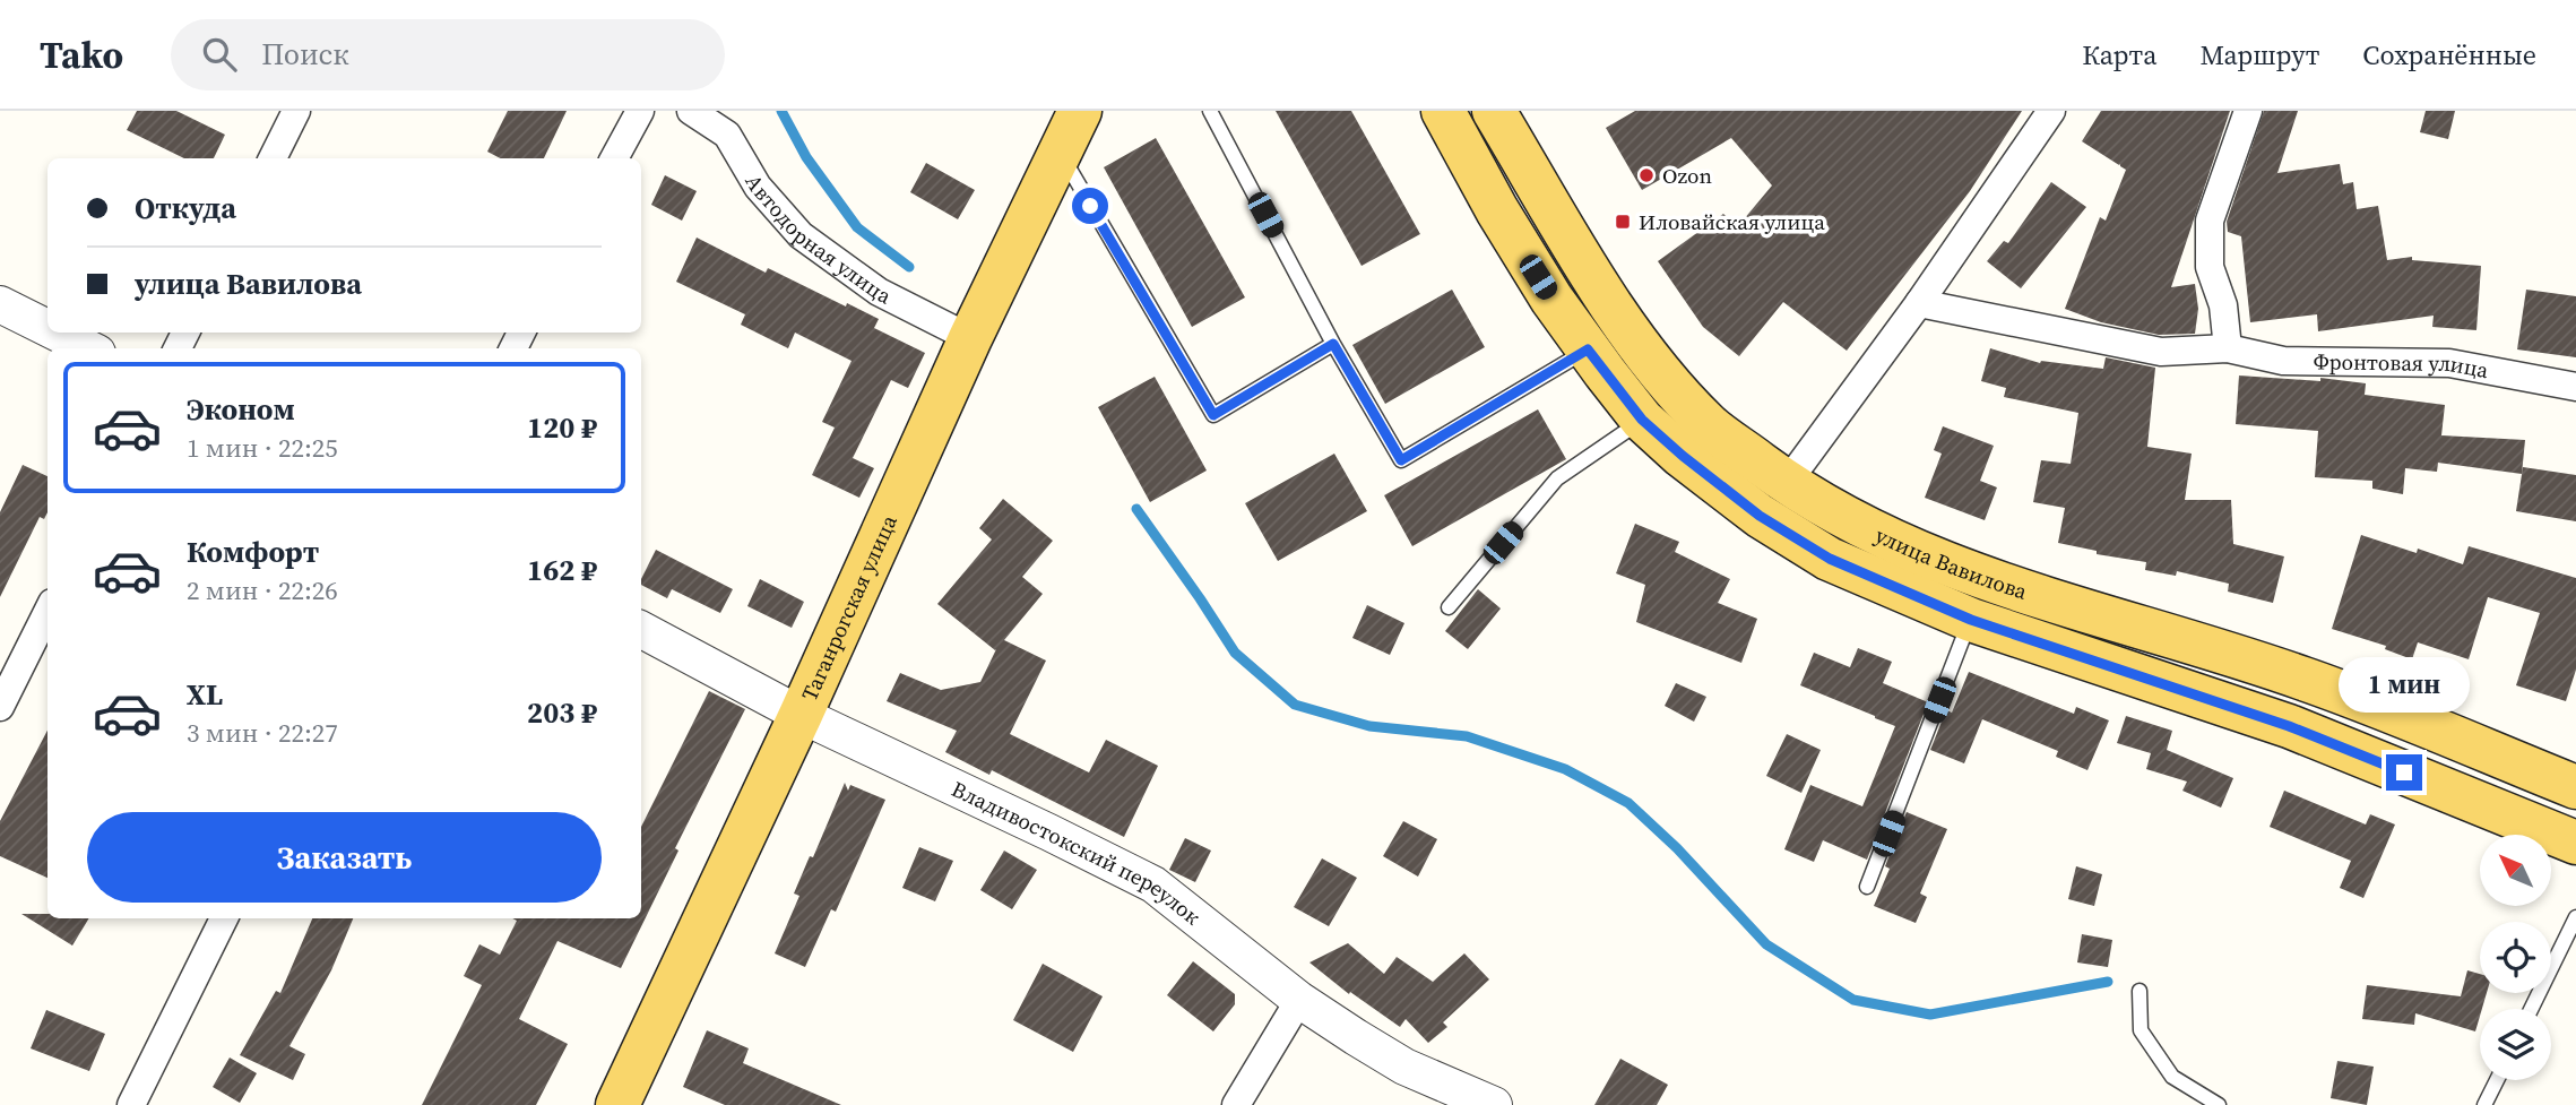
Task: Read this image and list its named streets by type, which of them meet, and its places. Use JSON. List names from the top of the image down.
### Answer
{
  "streets": {
    "main road": ["улица Вавилова", "Таганрогская улица"],
    "street": ["Автодорная улица", "Фронтовая улица", "Владивостокский переулок"]
  },
  "crossings": [
    ["Автодорная улица", "Таганрогская улица"],
    ["Таганрогская улица", "Владивостокский переулок"]
  ],
  "places": {
    "other": ["Ozon"],
    "transit": ["Иловайская улица"]
  },
  "north": "top left",
  "page": {
    "header": "Tako",
    "search": "Поиск",
    "nav": ["Карта", "Маршрут", "Сохранённые"],
    "banner": ["Откуда", "улица Вавилова"],
    "list": [
      {
        "name": "Эконом",
        "note": "1 мин · 22:25",
        "value": "120 ₽"
      },
      {
        "name": "Комфорт",
        "note": "2 мин · 22:26",
        "value": "162 ₽"
      },
      {
        "name": "XL",
        "note": "3 мин · 22:27",
        "value": "203 ₽"
      }
    ],
    "bubble": "1 мин",
    "buttons": "Заказать"
  }
}
